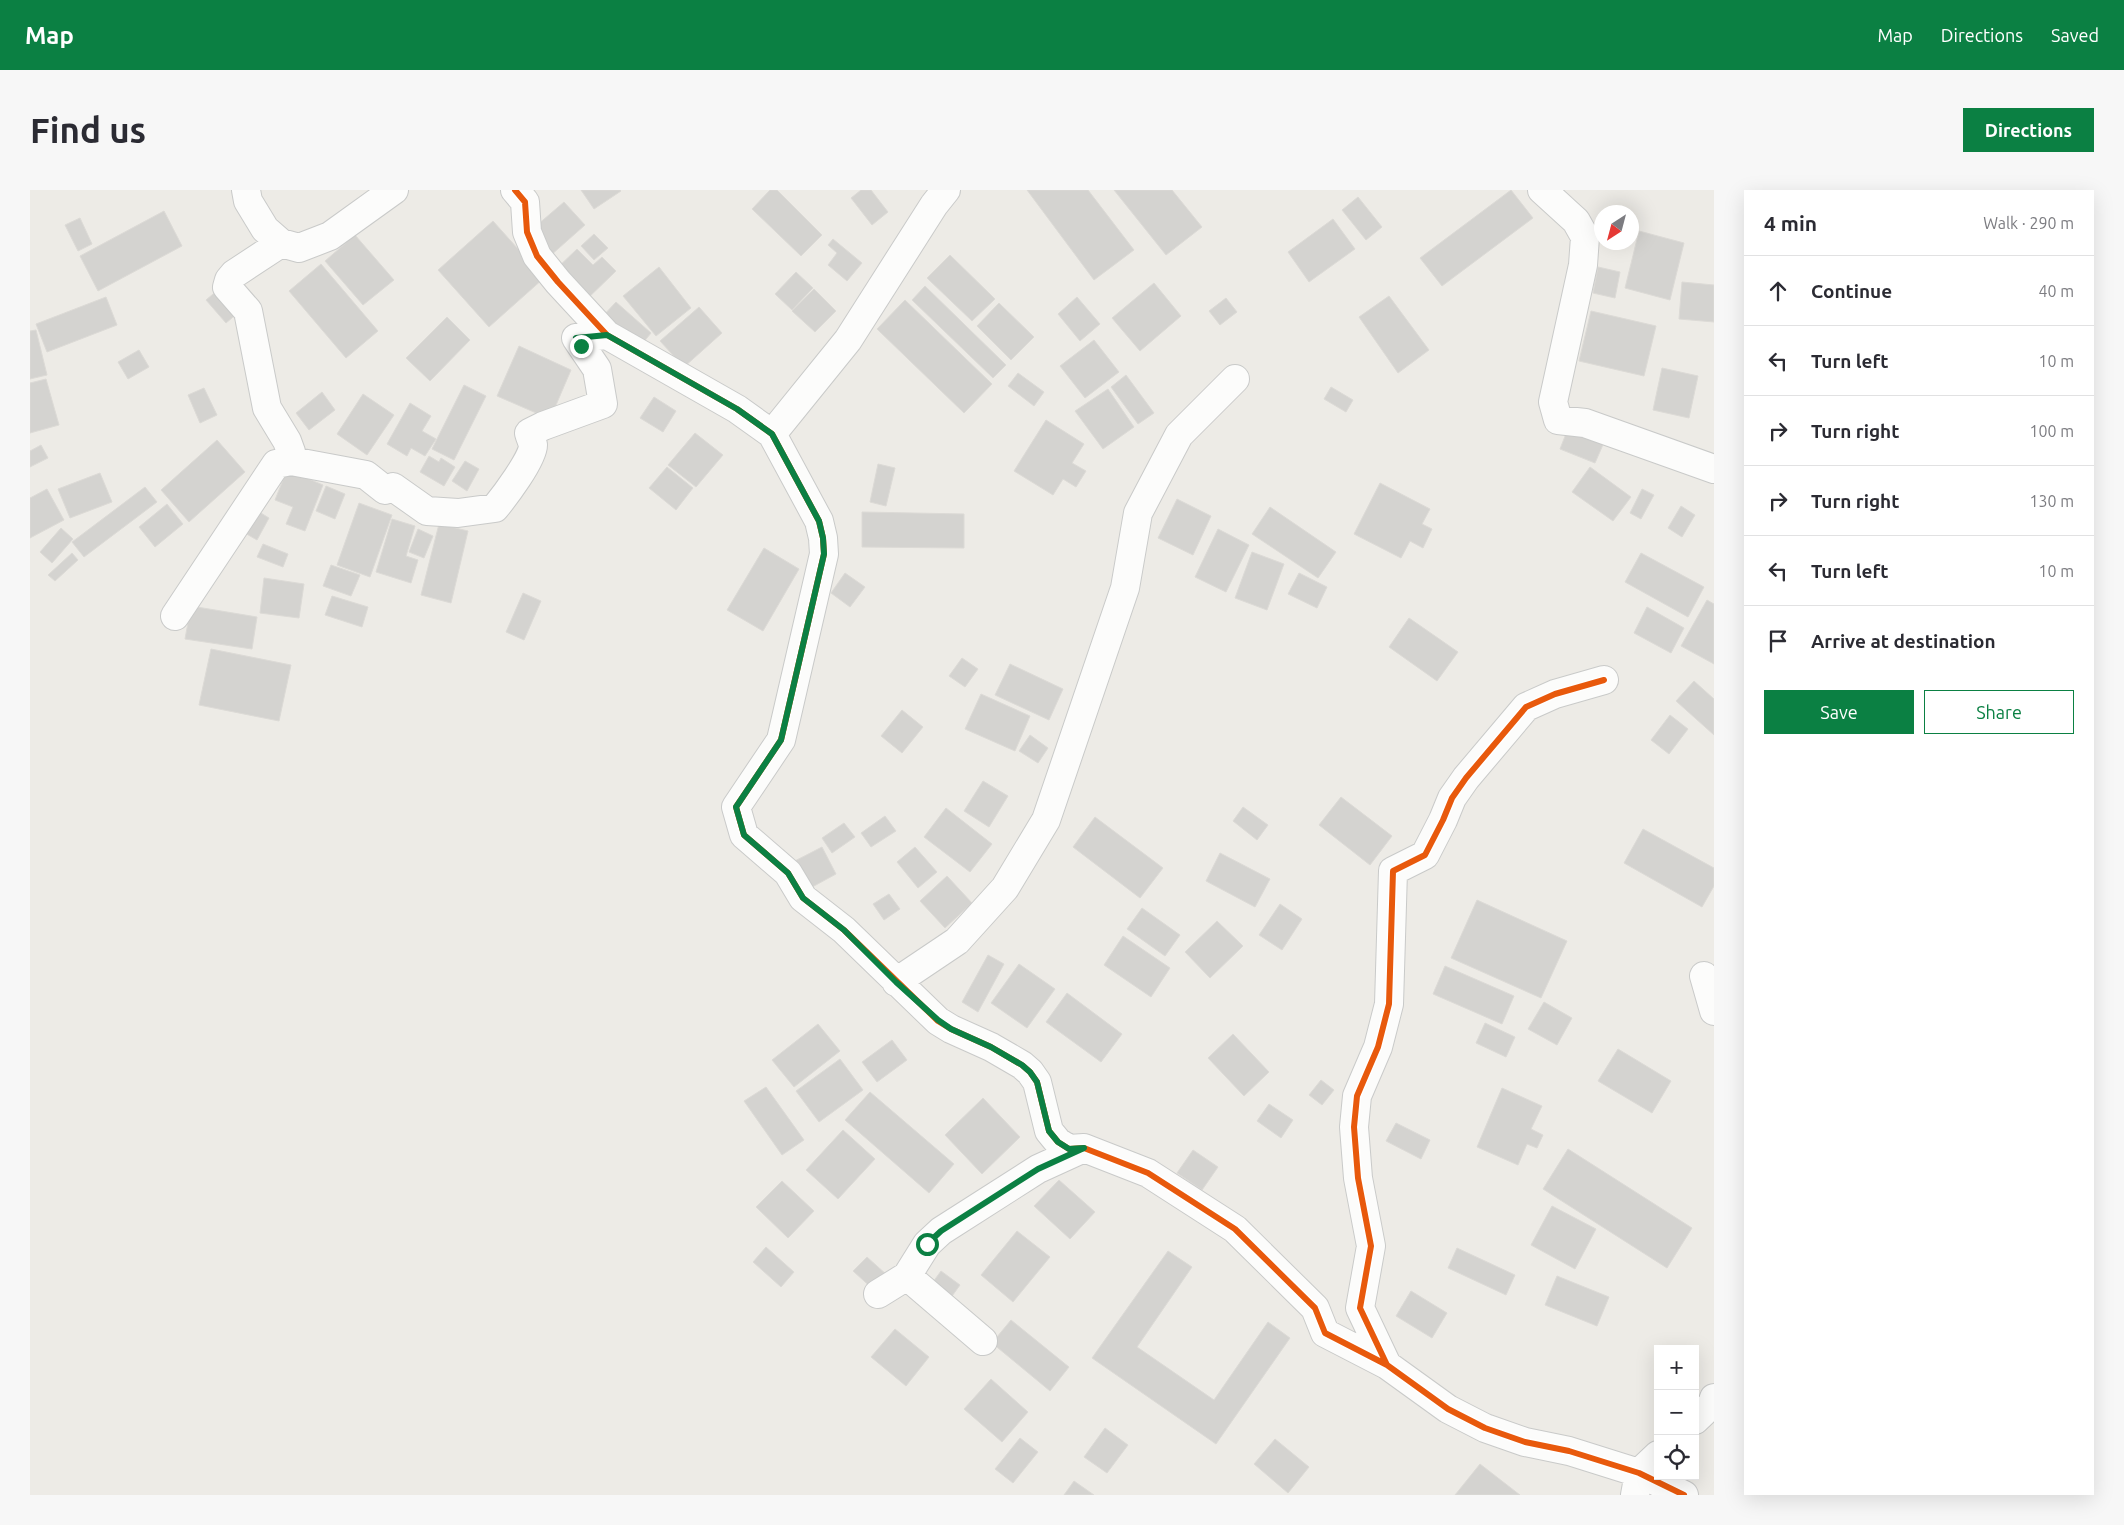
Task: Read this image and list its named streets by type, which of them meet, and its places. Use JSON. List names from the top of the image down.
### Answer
{
  "north": "bottom left",
  "page": {
    "header": "Map",
    "nav": ["Map", "Directions", "Saved"],
    "buttons": [
      "Directions",
      ["Save", "Share"]
    ],
    "title": "Find us",
    "heading": ["4 min", "Walk · 290 m"],
    "list": [
      ["Continue", "40 m"],
      ["Turn left", "10 m"],
      ["Turn right", "100 m"],
      ["Turn right", "130 m"],
      ["Turn left", "10 m"],
      "Arrive at destination"
    ],
    "map_buttons": ["+", "−"]
  }
}
